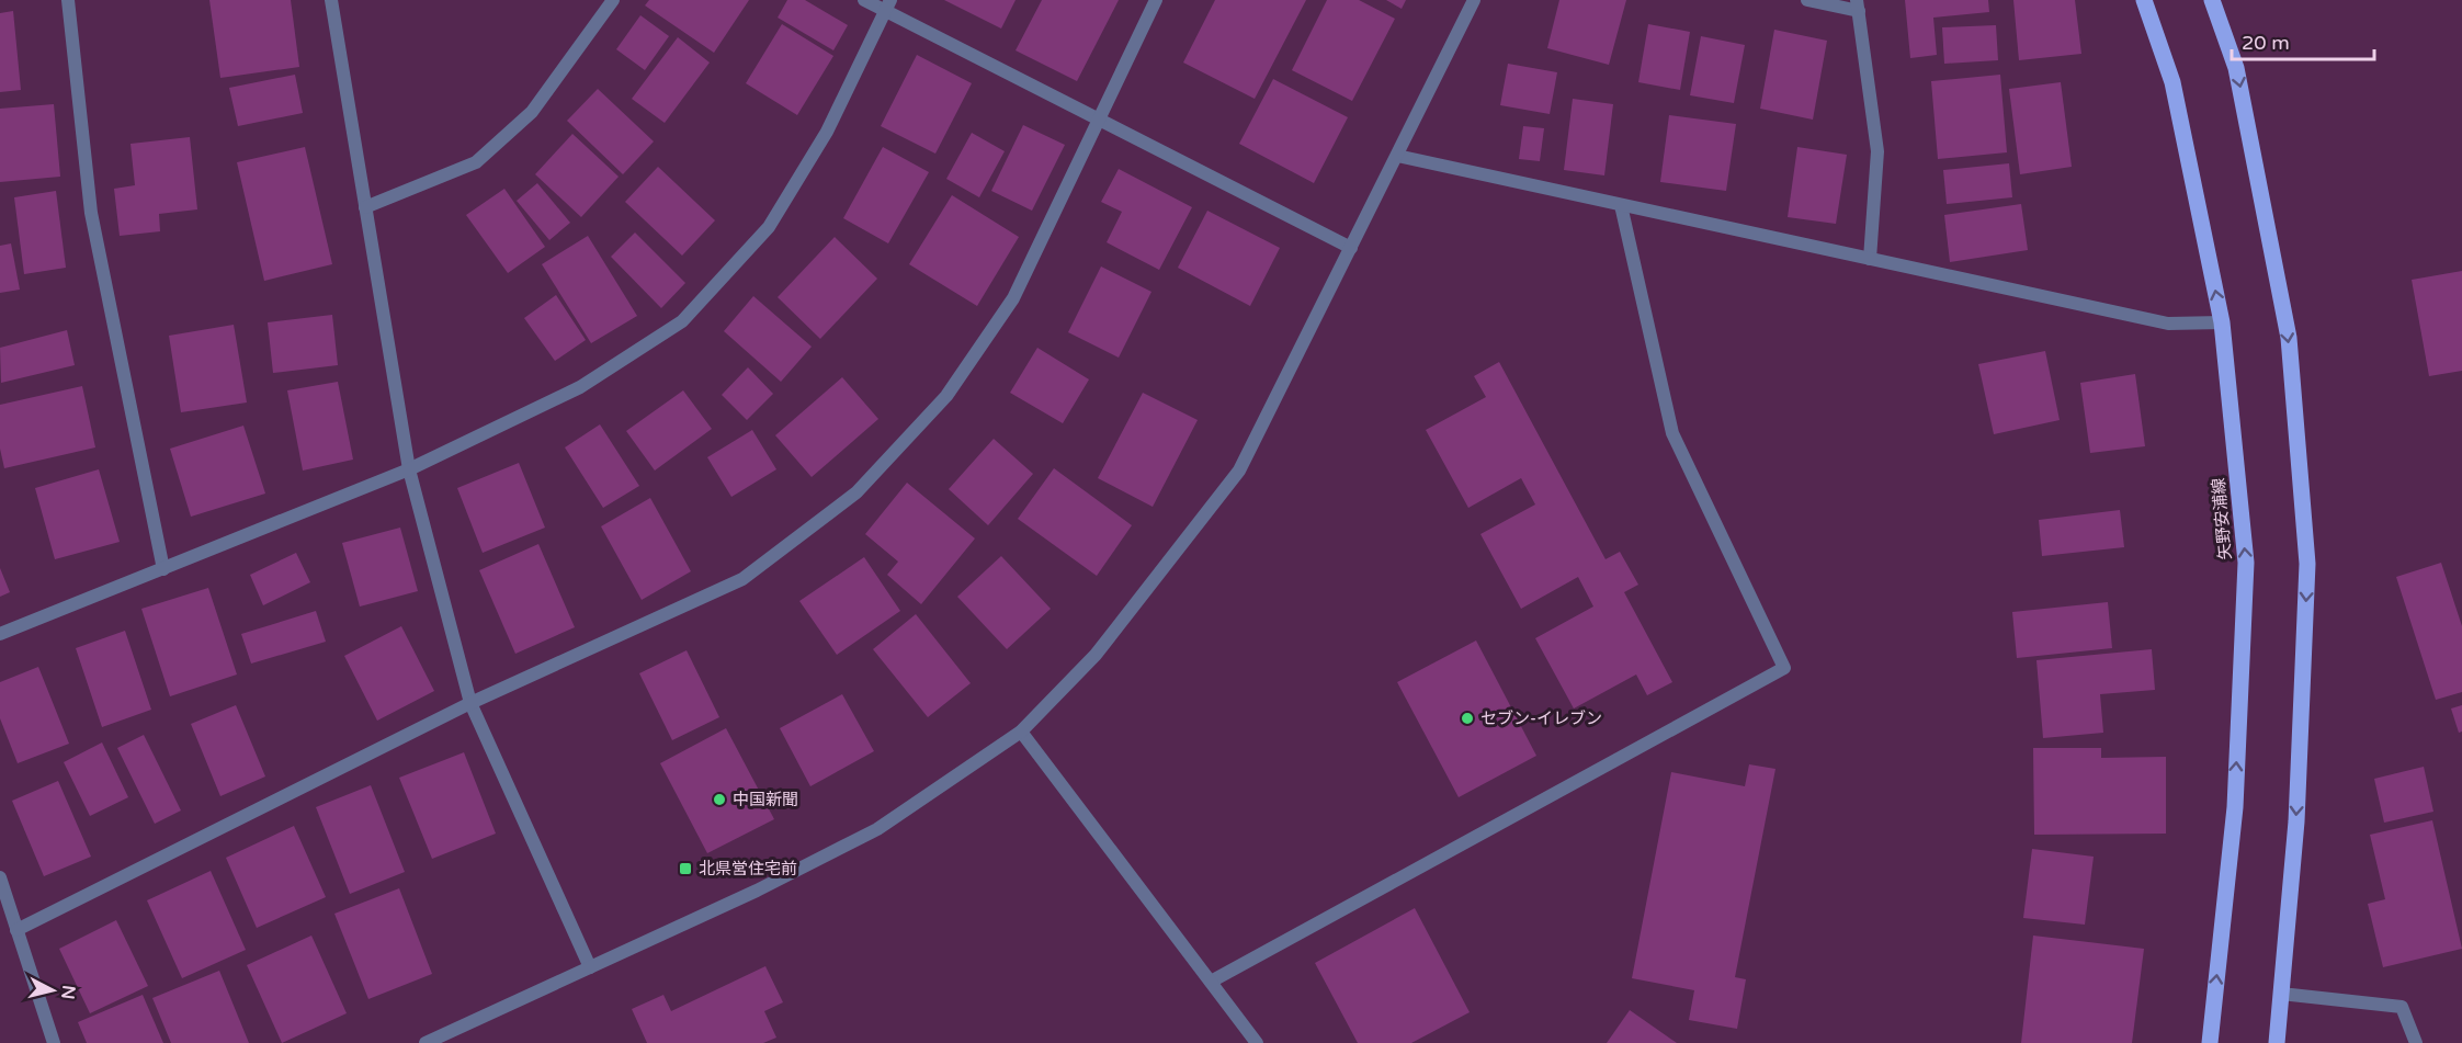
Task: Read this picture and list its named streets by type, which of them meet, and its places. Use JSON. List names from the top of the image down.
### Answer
{
  "streets": {
    "main road": ["矢野安浦線"]
  },
  "places": {
    "other": ["セブン-イレブン", "中国新聞"],
    "transit": ["北県営住宅前"]
  },
  "scale_bar": "20 m",
  "north": "right"
}
